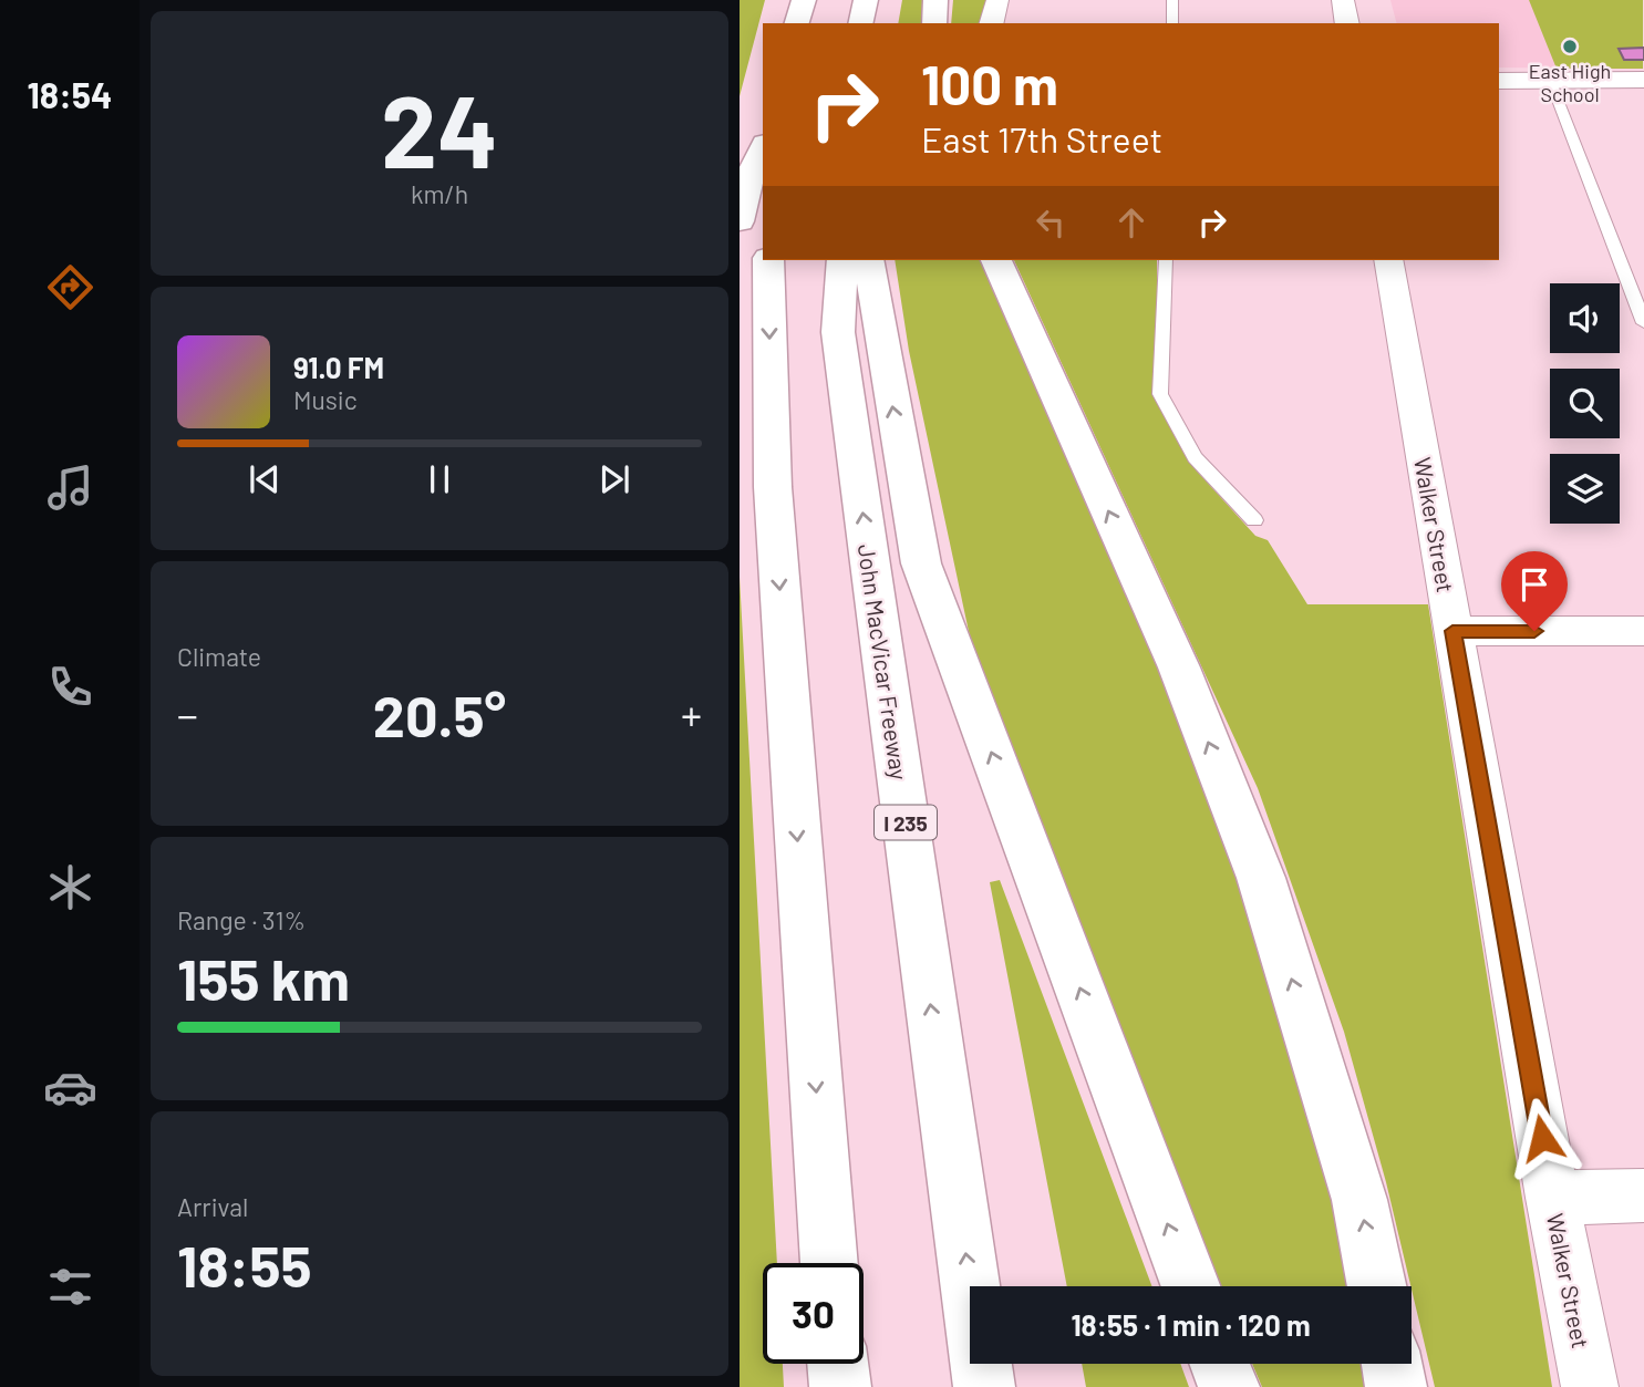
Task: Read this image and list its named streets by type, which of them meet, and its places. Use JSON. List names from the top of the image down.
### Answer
{
  "streets": {
    "highway": ["John MacVicar Freeway", "I 235"],
    "street": ["Walker Street"]
  },
  "places": ["East High School"],
  "page": {
    "tabs": "18:54",
    "tile": [
      ["24", "km/h"],
      "Climate",
      ["Range · 31%", "155 km"],
      ["Arrival", "18:55"]
    ],
    "turn": ["100 m", "East 17th Street"],
    "song": ["91.0 FM", "Music"],
    "heat": ["−", "20.5°", "+"],
    "limit": "30",
    "trip": "18:55 · 1 min · 120 m"
  }
}
